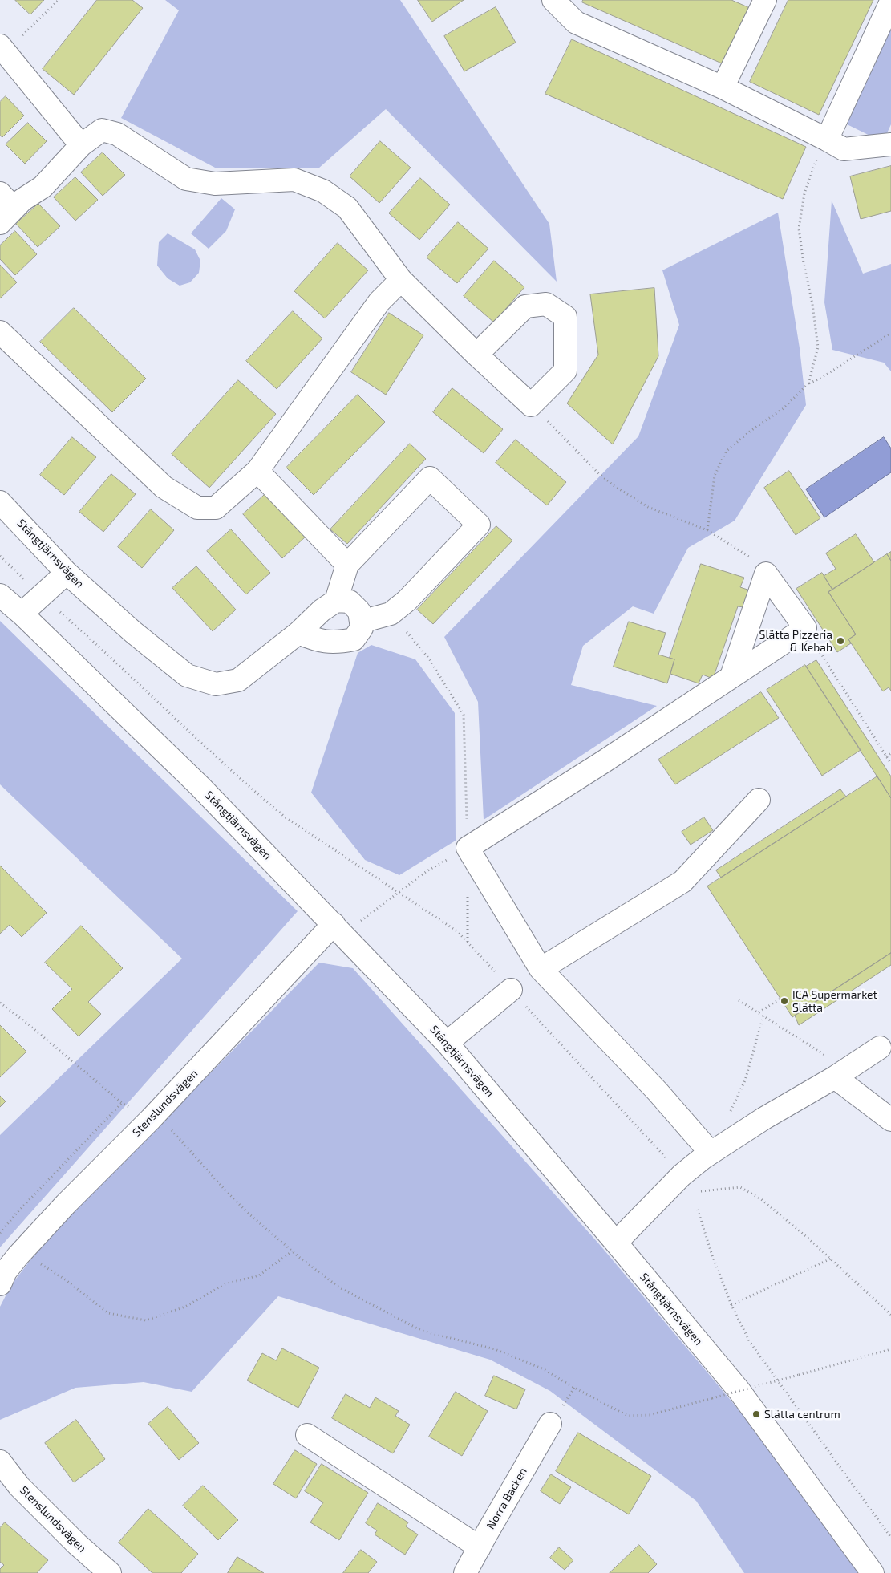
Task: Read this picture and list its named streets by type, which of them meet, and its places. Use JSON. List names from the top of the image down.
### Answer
{
  "streets": {
    "street": ["Stångtjärnsvägen", "Stenslundsvägen", "Norra Backen"]
  },
  "crossings": [
    ["Stångtjärnsvägen", "Stenslundsvägen"]
  ],
  "places": ["Slätta Pizzeria & Kebab", "ICA Supermarket Slätta", "Slätta centrum"]
}
